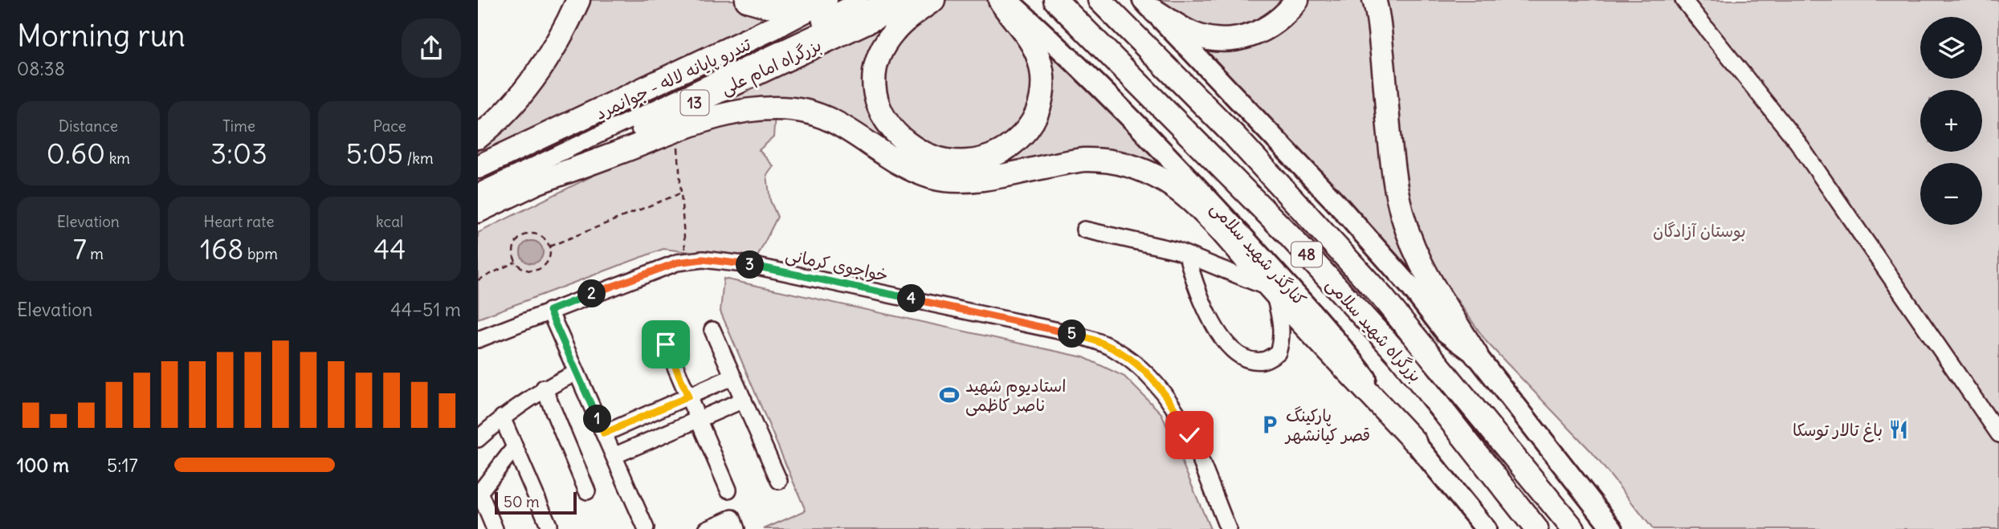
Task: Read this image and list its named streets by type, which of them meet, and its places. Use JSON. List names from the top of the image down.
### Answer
{
  "streets": {
    "highway": [
      "بزرگراه امام علی",
      "13",
      "48",
      "بزرگراه شهید سلامی"
    ],
    "main road": ["کنارگذر شهید سلامی"],
    "street": ["تندرو پایانه لاله - جوانمرد", "خواجوی کرمانی"]
  },
  "parks": ["بوستان آزادگان"],
  "places": {
    "sports": ["استادیوم شهید ناصر کاظمی"],
    "parking": ["پارکینگ قصر کیانشهر"],
    "restaurant": ["باغ تالار توسکا"]
  },
  "scale_bar": "50 m",
  "page": {
    "heading": ["Morning run", "08:38"],
    "map_buttons": ["+", "−"],
    "stats": [
      ["Distance", "0.60 km"],
      ["Time", "3:03"],
      ["Pace", "5:05 /km"],
      ["Elevation", "7 m"],
      ["Heart rate", "168 bpm"],
      ["kcal", "44"]
    ],
    "pins": [
      "3",
      "2",
      "4",
      "5",
      "1"
    ],
    "chart": ["Elevation", "44–51 m"],
    "list": [
      {
        "name": "100 m",
        "note": "5:17"
      }
    ],
    "scale": "50 m"
  }
}
